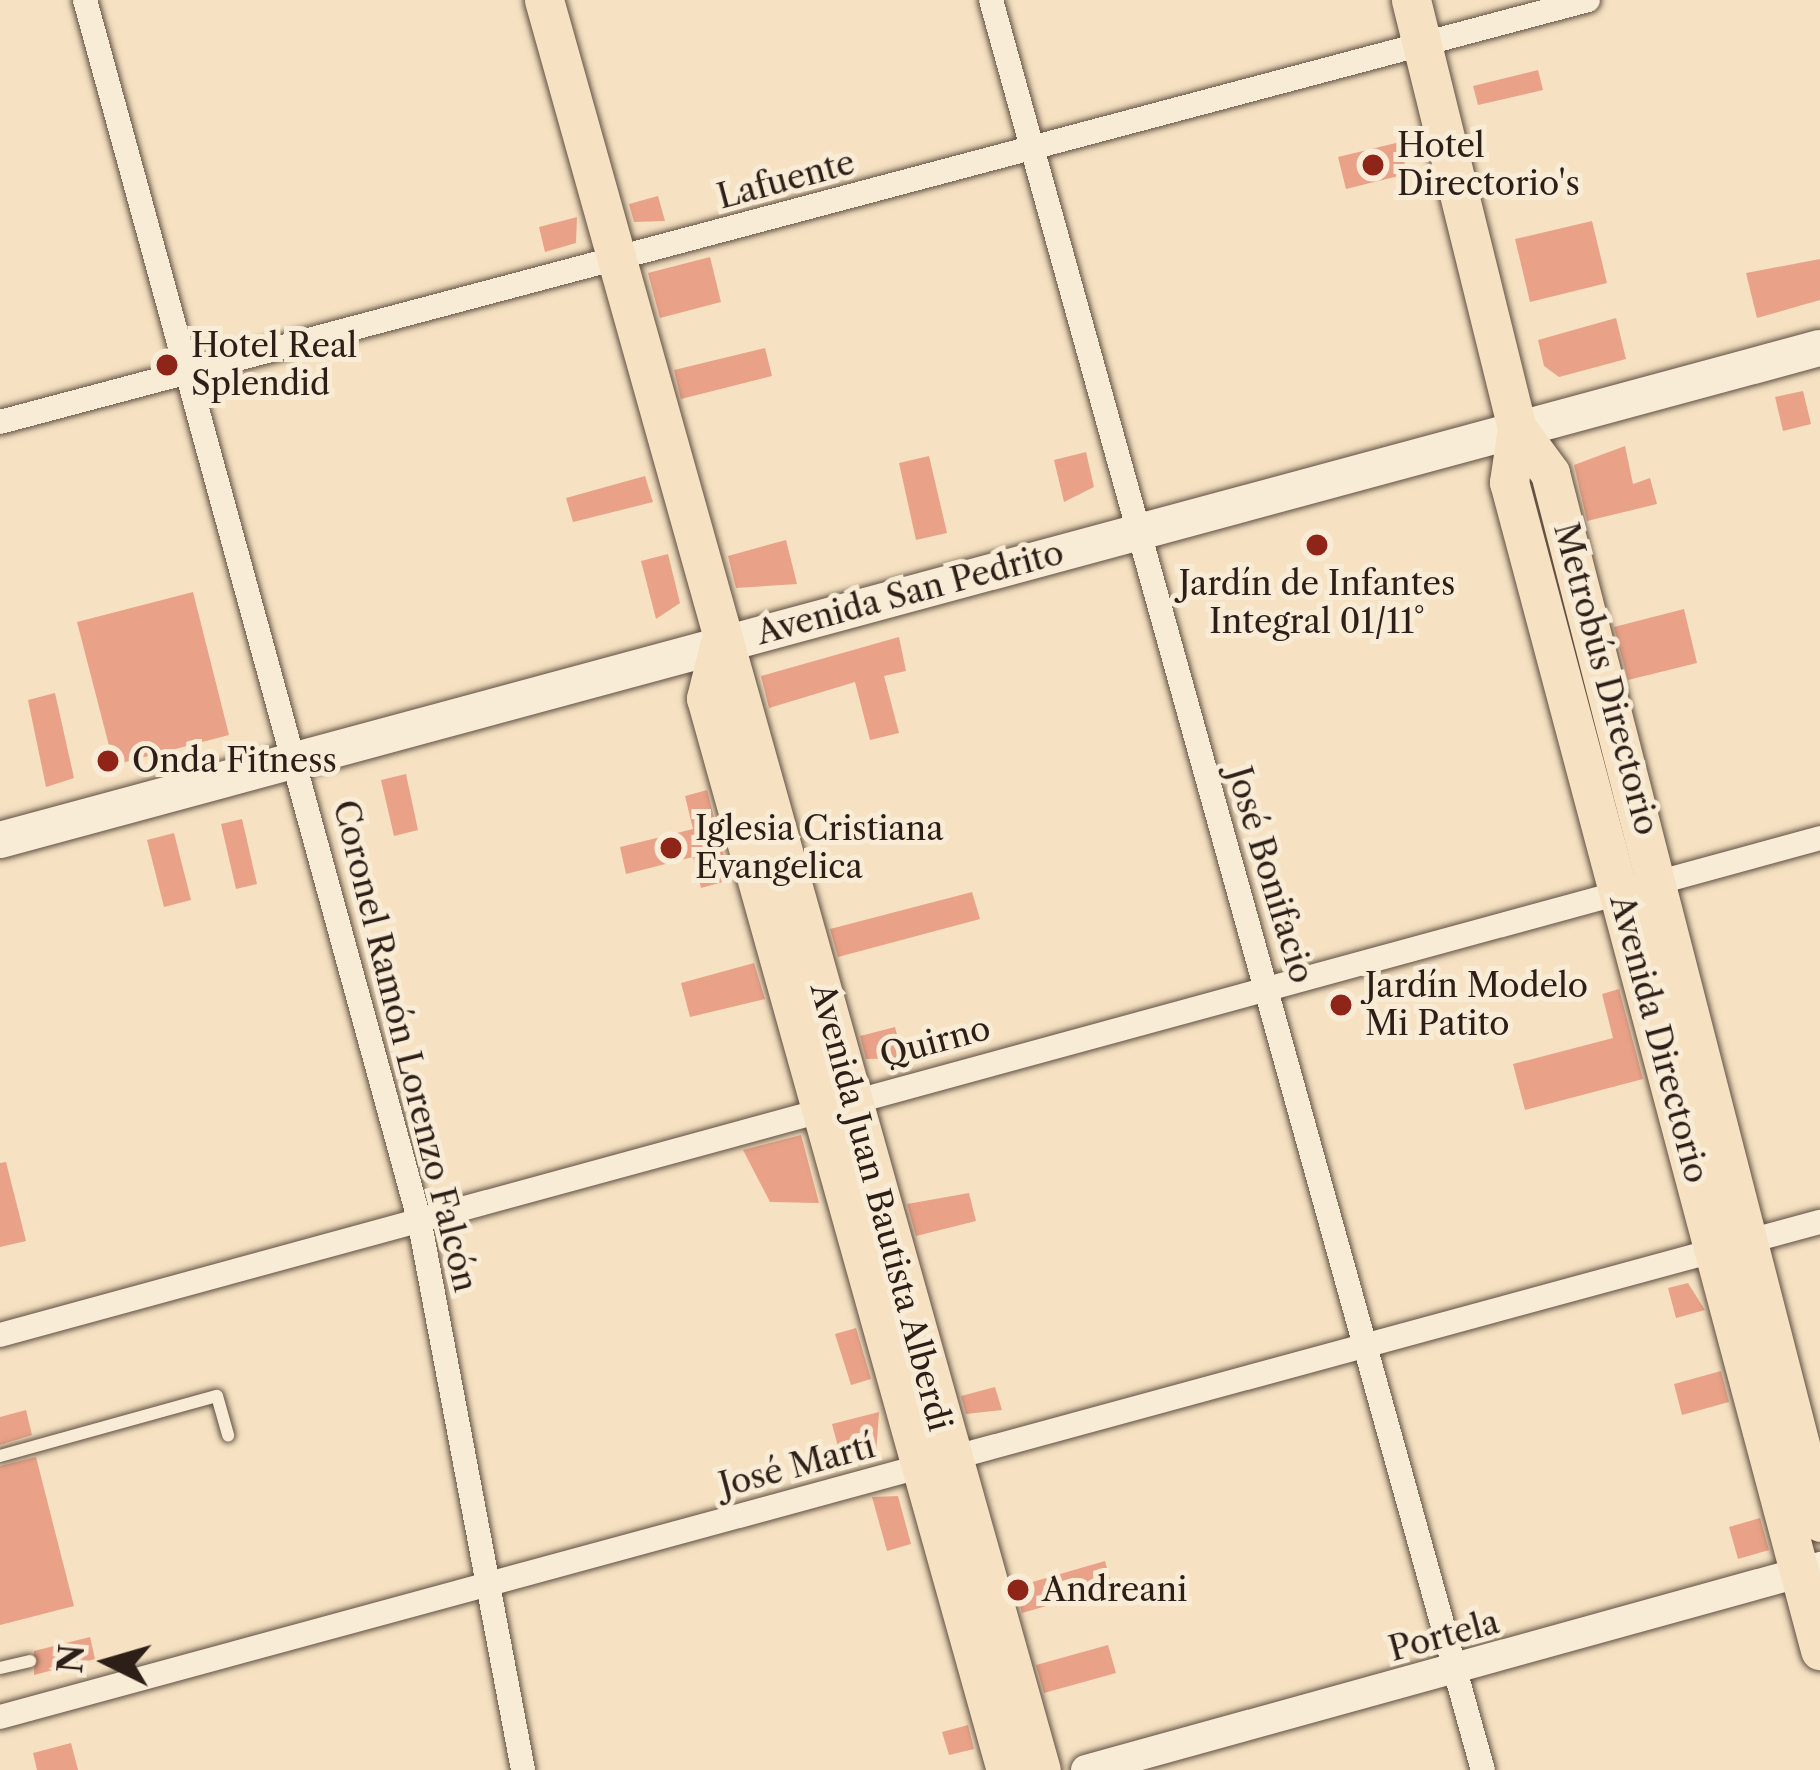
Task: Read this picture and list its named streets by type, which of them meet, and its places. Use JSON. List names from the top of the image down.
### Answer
{
  "streets": {
    "main road": ["Avenida San Pedrito", "Avenida Directorio", "Avenida Juan Bautista Alberdi"],
    "street": [
      "Lafuente",
      "José Bonifacio",
      "Quirno",
      "Coronel Ramón Lorenzo Falcón",
      "José Martí",
      "Portela"
    ]
  },
  "crossings": [
    ["Lafuente", "José Bonifacio"],
    ["Lafuente", "Avenida Directorio"],
    ["Lafuente", "Coronel Ramón Lorenzo Falcón"],
    ["Lafuente", "Avenida Juan Bautista Alberdi"],
    ["Avenida San Pedrito", "José Bonifacio"],
    ["Avenida San Pedrito", "Avenida Directorio"],
    ["Avenida San Pedrito", "Coronel Ramón Lorenzo Falcón"],
    ["Avenida San Pedrito", "Avenida Juan Bautista Alberdi"],
    ["José Bonifacio", "Quirno"],
    ["José Bonifacio", "José Martí"],
    ["José Bonifacio", "Portela"],
    ["Avenida Directorio", "Quirno"],
    ["Avenida Directorio", "José Martí"],
    ["Avenida Directorio", "Portela"],
    ["Quirno", "Coronel Ramón Lorenzo Falcón"],
    ["Quirno", "Avenida Juan Bautista Alberdi"],
    ["Coronel Ramón Lorenzo Falcón", "José Martí"],
    ["Avenida Juan Bautista Alberdi", "José Martí"]
  ],
  "places": [
    "Hotel Directorio's",
    "Hotel Real Splendid",
    "Jardín de Infantes Integral 01/11°",
    "Onda Fitness",
    "Iglesia Cristiana Evangelica",
    "Jardín Modelo Mi Patito",
    "Andreani"
  ],
  "north": "left"
}
